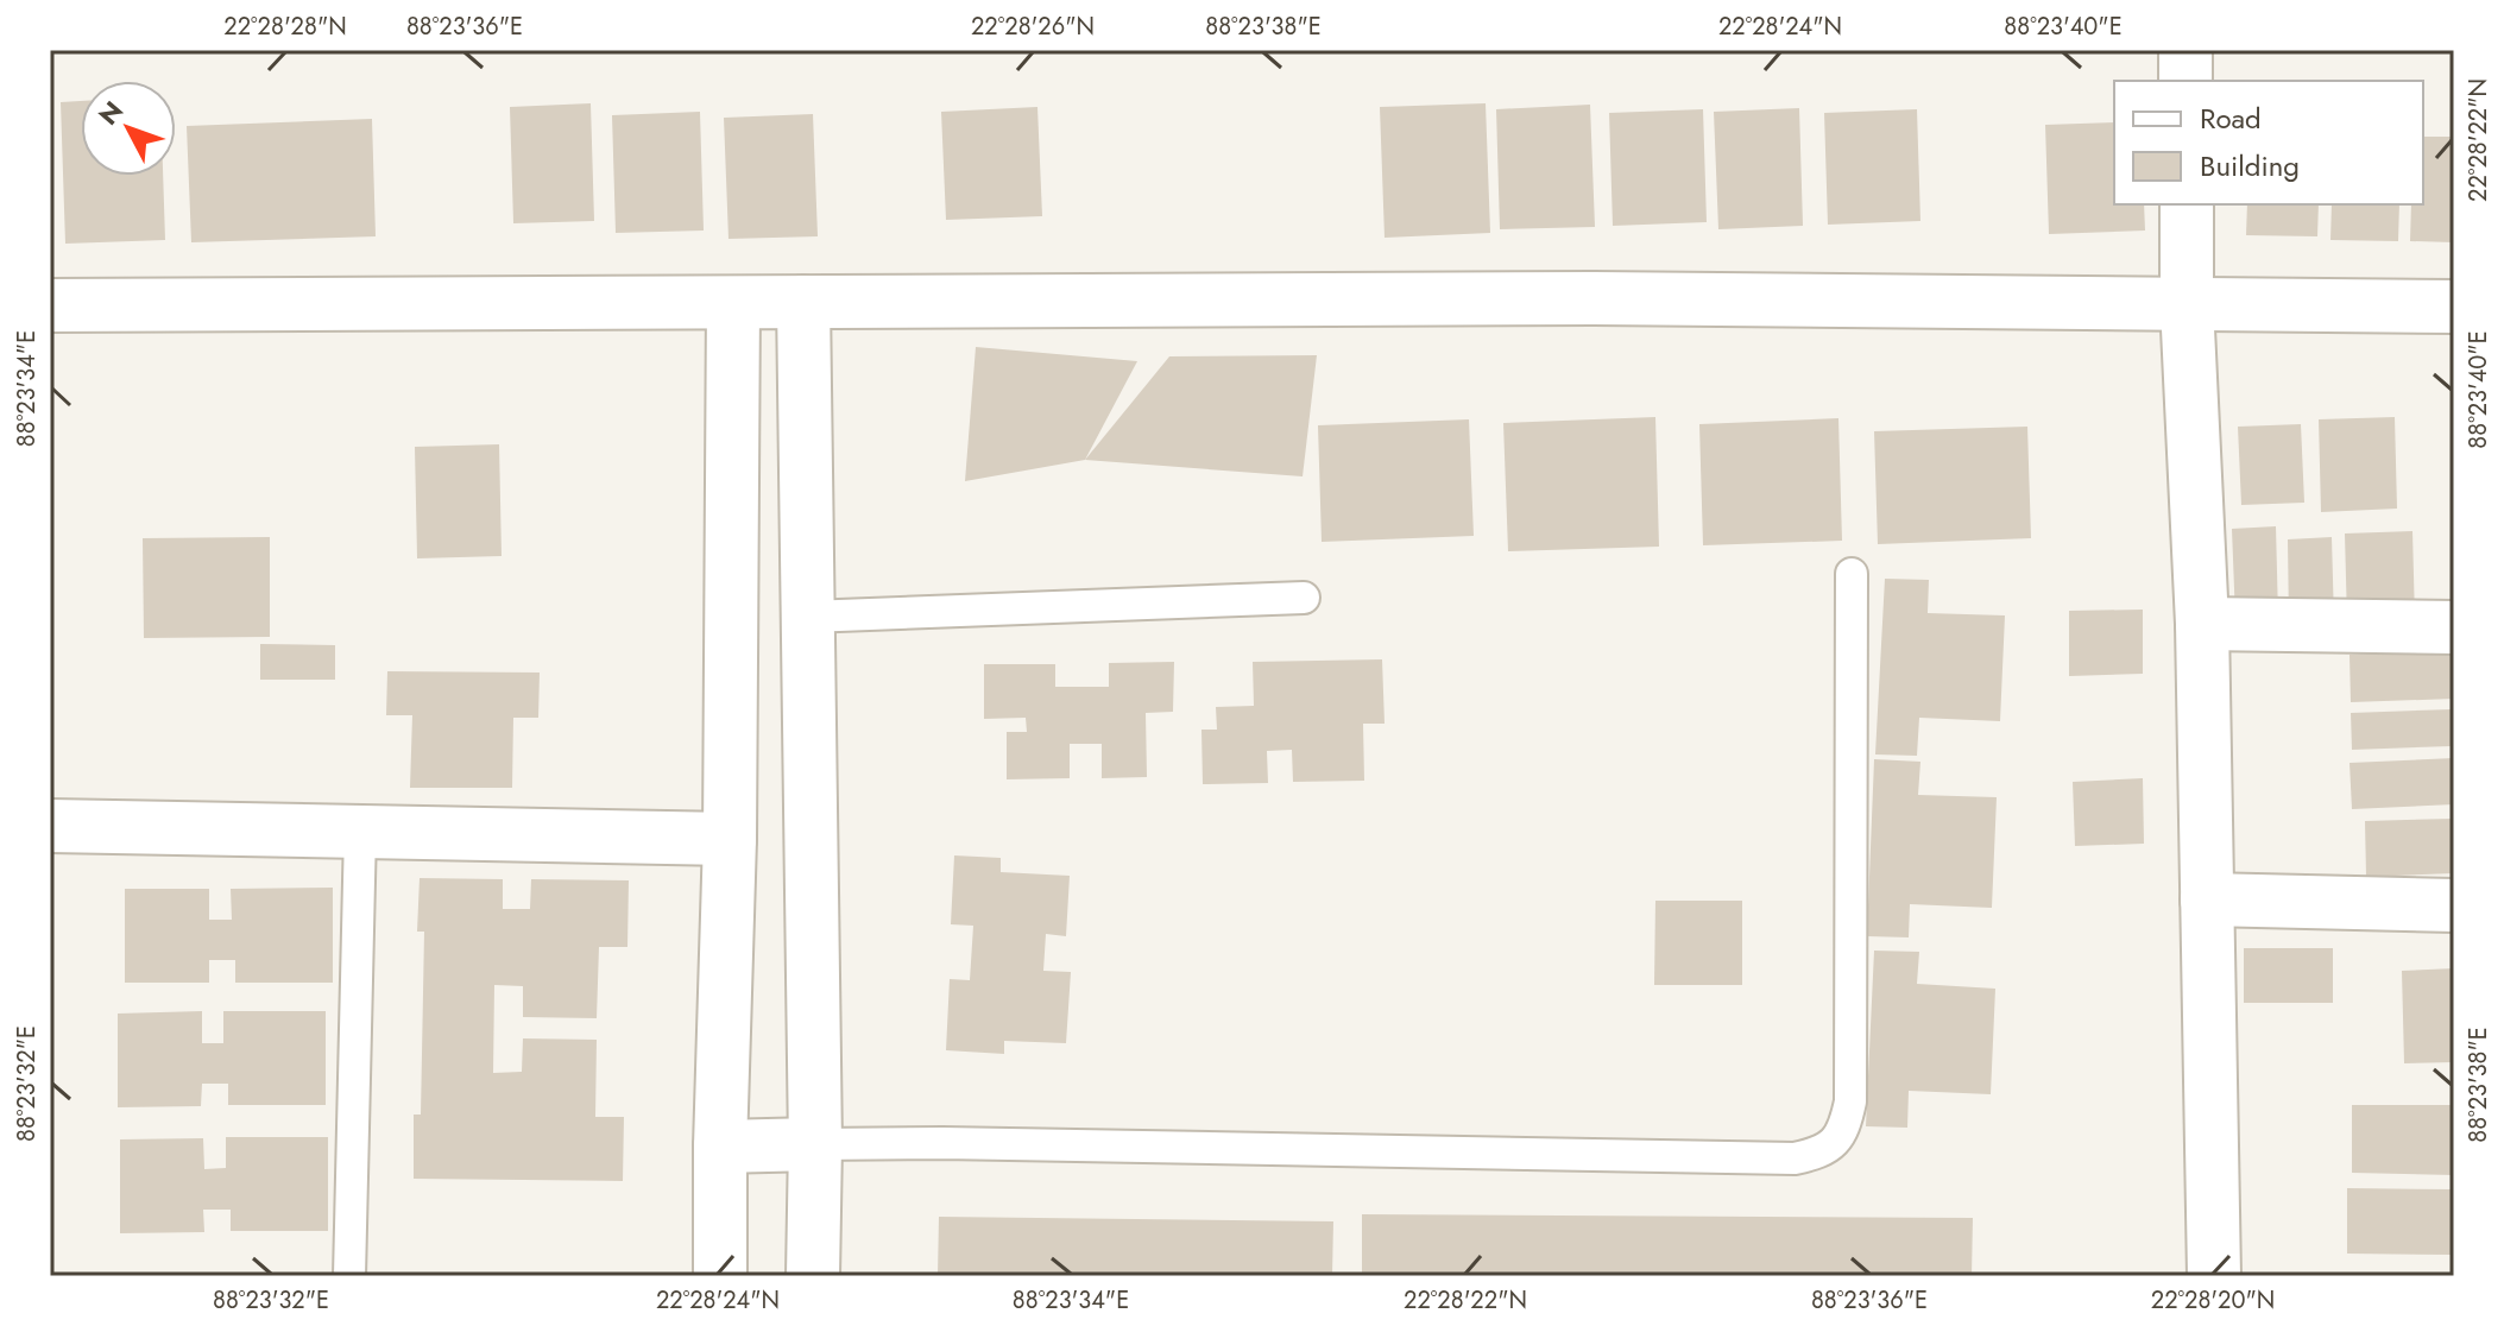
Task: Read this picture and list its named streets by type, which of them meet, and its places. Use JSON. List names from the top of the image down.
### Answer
{
  "legend": ["Road", "Building"],
  "north": "top left",
  "coordinates": [
    "22°28'28\"N",
    "88°23'36\"E",
    "22°28'26\"N",
    "88°23'38\"E",
    "22°28'24\"N",
    "88°23'40\"E",
    "22°28'22\"N",
    "88°23'34\"E",
    "88°23'32\"E",
    "22°28'20\"N"
  ]
}
